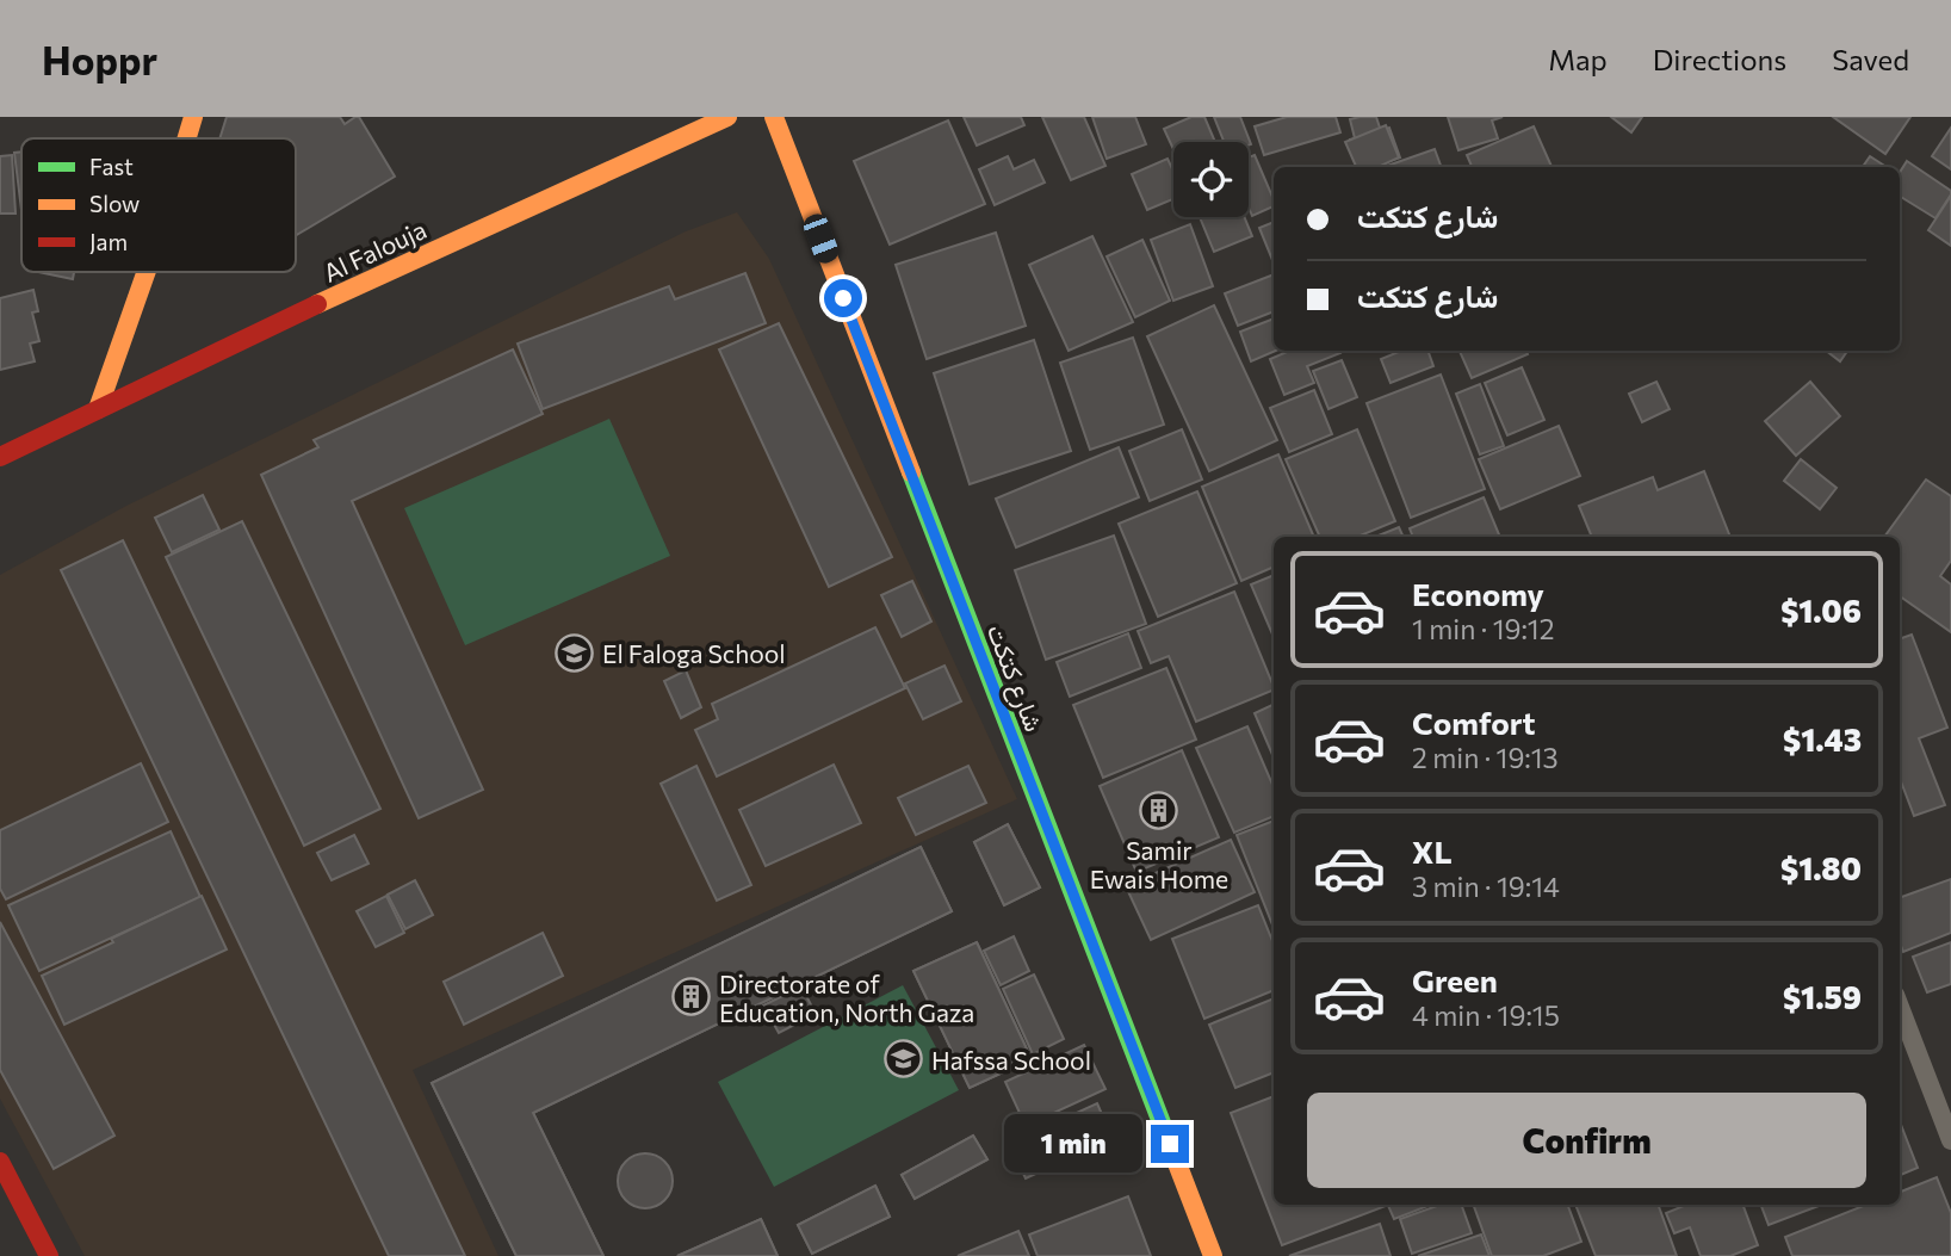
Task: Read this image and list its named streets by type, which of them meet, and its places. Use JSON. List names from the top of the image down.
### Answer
{
  "streets": {
    "street": ["Al Falouja", "شارع كتكت"]
  },
  "places": {
    "school or university": ["El Faloga School", "Hafssa School"],
    "building": ["Samir Ewais Home", "Directorate of Education, North Gaza"]
  },
  "legend": ["Fast", "Slow", "Jam"],
  "page": {
    "header": "Hoppr",
    "nav": ["Map", "Directions", "Saved"],
    "banner": ["شارع كتكت", "شارع كتكت"],
    "list": [
      {
        "name": "Economy",
        "note": "1 min · 19:12",
        "value": "$1.06"
      },
      {
        "name": "Comfort",
        "note": "2 min · 19:13",
        "value": "$1.43"
      },
      {
        "name": "XL",
        "note": "3 min · 19:14",
        "value": "$1.80"
      },
      {
        "name": "Green",
        "note": "4 min · 19:15",
        "value": "$1.59"
      }
    ],
    "buttons": "Confirm",
    "bubble": "1 min"
  }
}
